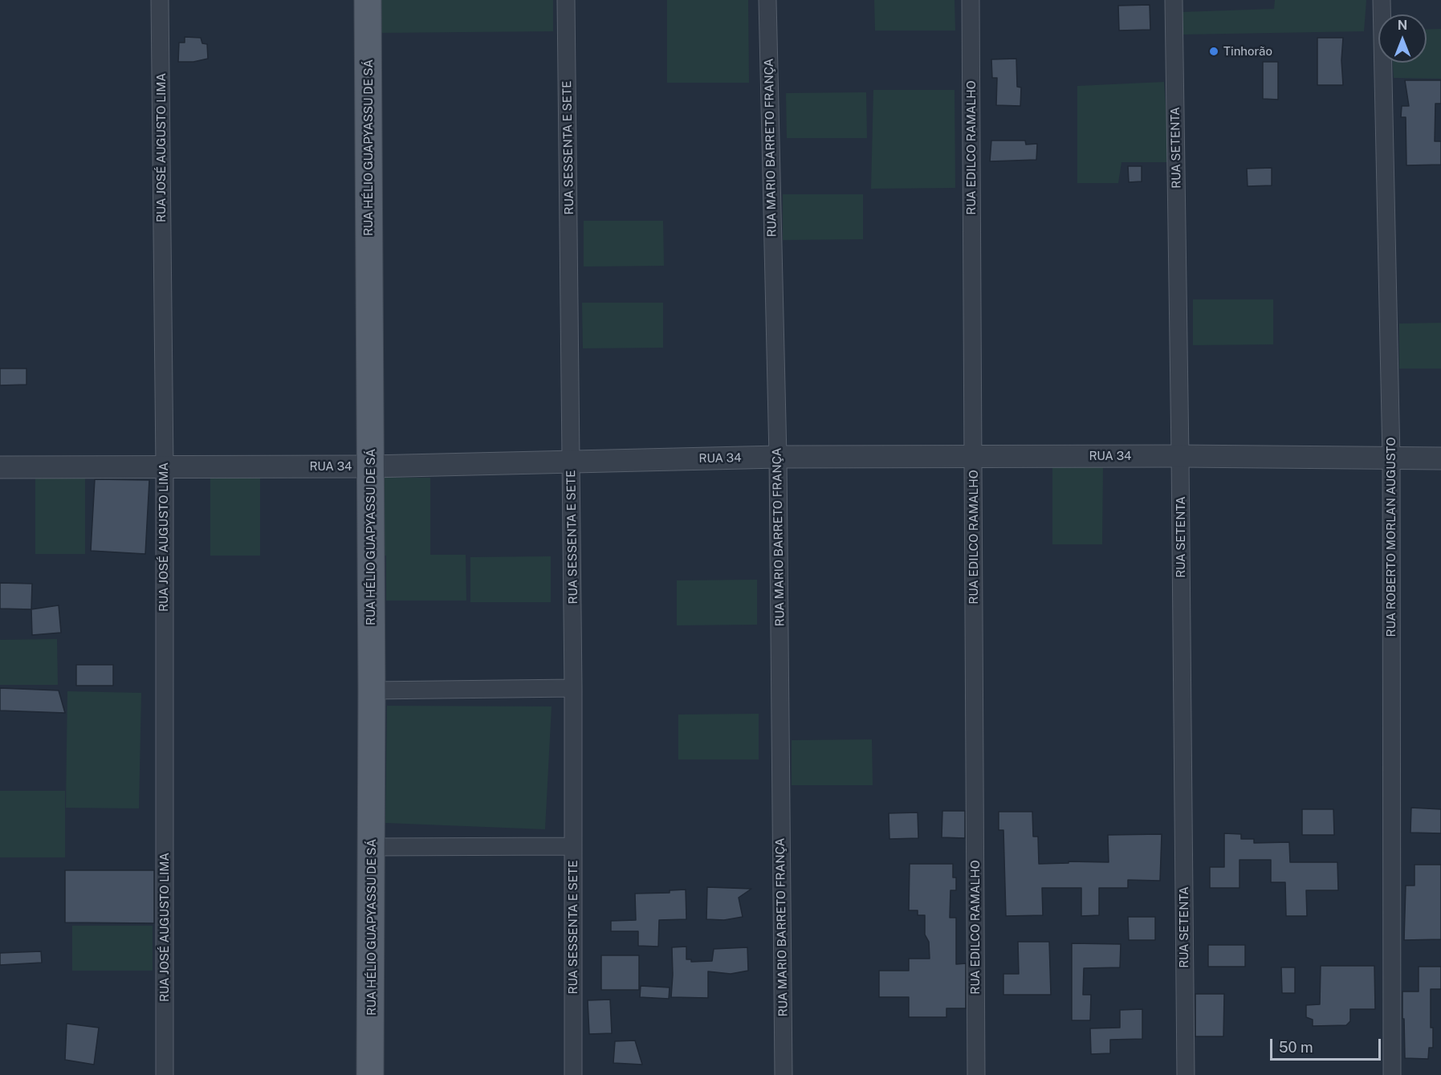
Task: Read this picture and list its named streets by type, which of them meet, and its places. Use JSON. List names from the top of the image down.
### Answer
{
  "streets": {
    "main road": ["RUA HÉLIO GUAPYASSU DE SÁ"],
    "street": [
      "RUA JOSÉ AUGUSTO LIMA",
      "RUA SESSENTA E SETE",
      "RUA MARIO BARRETO FRANÇA",
      "RUA EDILCO RAMALHO",
      "RUA SETENTA",
      "RUA 34",
      "RUA ROBERTO MORLAN AUGUSTO"
    ]
  },
  "crossings": [
    ["RUA JOSÉ AUGUSTO LIMA", "RUA 34"],
    ["RUA HÉLIO GUAPYASSU DE SÁ", "RUA 34"],
    ["RUA SESSENTA E SETE", "RUA 34"],
    ["RUA MARIO BARRETO FRANÇA", "RUA 34"],
    ["RUA EDILCO RAMALHO", "RUA 34"],
    ["RUA SETENTA", "RUA 34"],
    ["RUA 34", "RUA ROBERTO MORLAN AUGUSTO"]
  ],
  "places": ["Tinhorão"],
  "scale_bar": "50 m",
  "north": "top"
}
